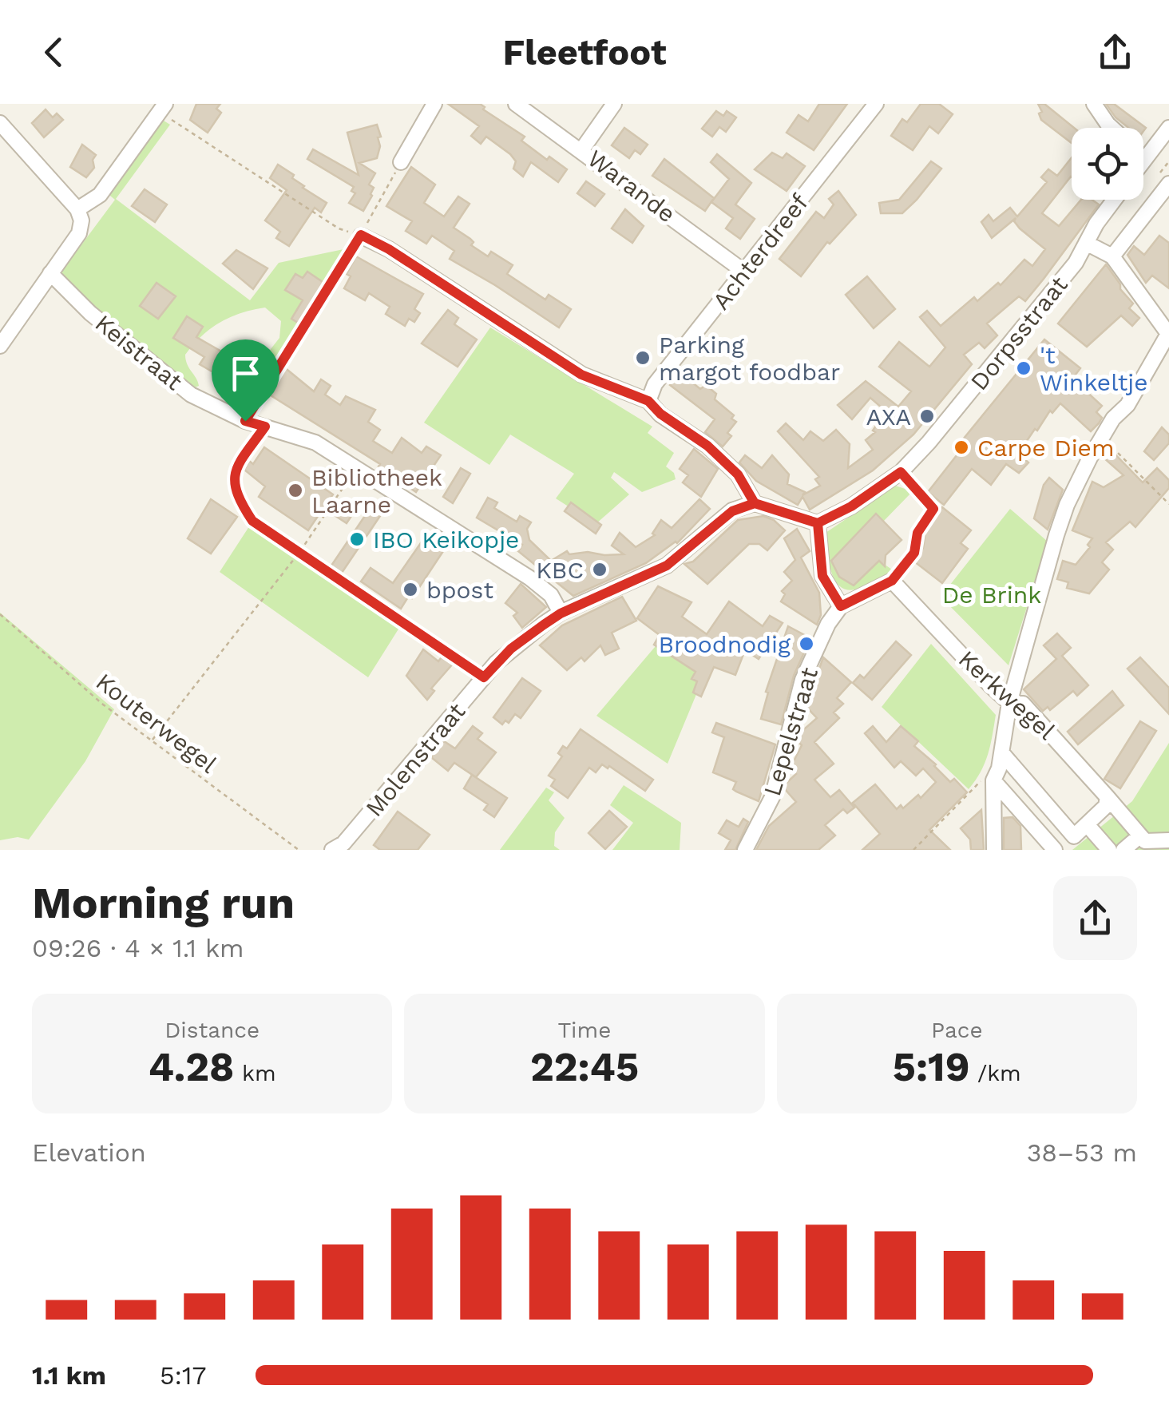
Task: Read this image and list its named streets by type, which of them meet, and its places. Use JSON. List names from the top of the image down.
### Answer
{
  "streets": {
    "street": [
      "Warande",
      "Achterdreef",
      "Dorpsstraat",
      "Keistraat",
      "Kerkwegel",
      "Lepelstraat",
      "Molenstraat"
    ],
    "path": ["Kouterwegel"]
  },
  "crossings": [
    ["Warande", "Achterdreef"],
    ["Keistraat", "Molenstraat"]
  ],
  "parks": ["De Brink"],
  "places": [
    "Parking margot foodbar",
    "'t Winkeltje",
    "AXA",
    "Carpe Diem",
    "Bibliotheek Laarne",
    "IBO Keikopje",
    "KBC",
    "bpost",
    "Broodnodig"
  ],
  "page": {
    "header": "Fleetfoot",
    "heading": ["Morning run", "09:26 · 4 × 1.1 km"],
    "stats": [
      ["Distance", "4.28 km"],
      ["Time", "22:45"],
      ["Pace", "5:19 /km"]
    ],
    "chart": ["Elevation", "38–53 m"],
    "list": [
      {
        "name": "1.1 km",
        "note": "5:17"
      }
    ]
  }
}
